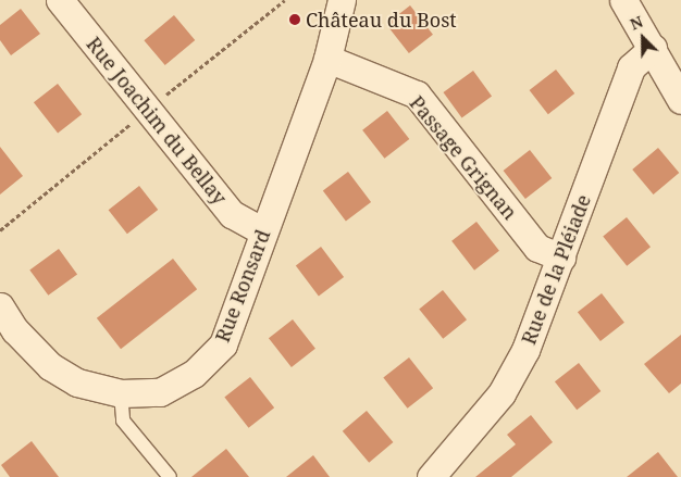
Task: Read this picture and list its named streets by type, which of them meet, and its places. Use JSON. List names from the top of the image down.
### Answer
{
  "streets": {
    "street": [
      "Rue Joachim du Bellay",
      "Passage Grignan",
      "Rue de la Pléiade",
      "Rue Ronsard"
    ]
  },
  "crossings": [
    ["Rue Joachim du Bellay", "Rue Ronsard"],
    ["Passage Grignan", "Rue de la Pléiade"],
    ["Passage Grignan", "Rue Ronsard"]
  ],
  "places": ["Château du Bost"],
  "north": "top left"
}
